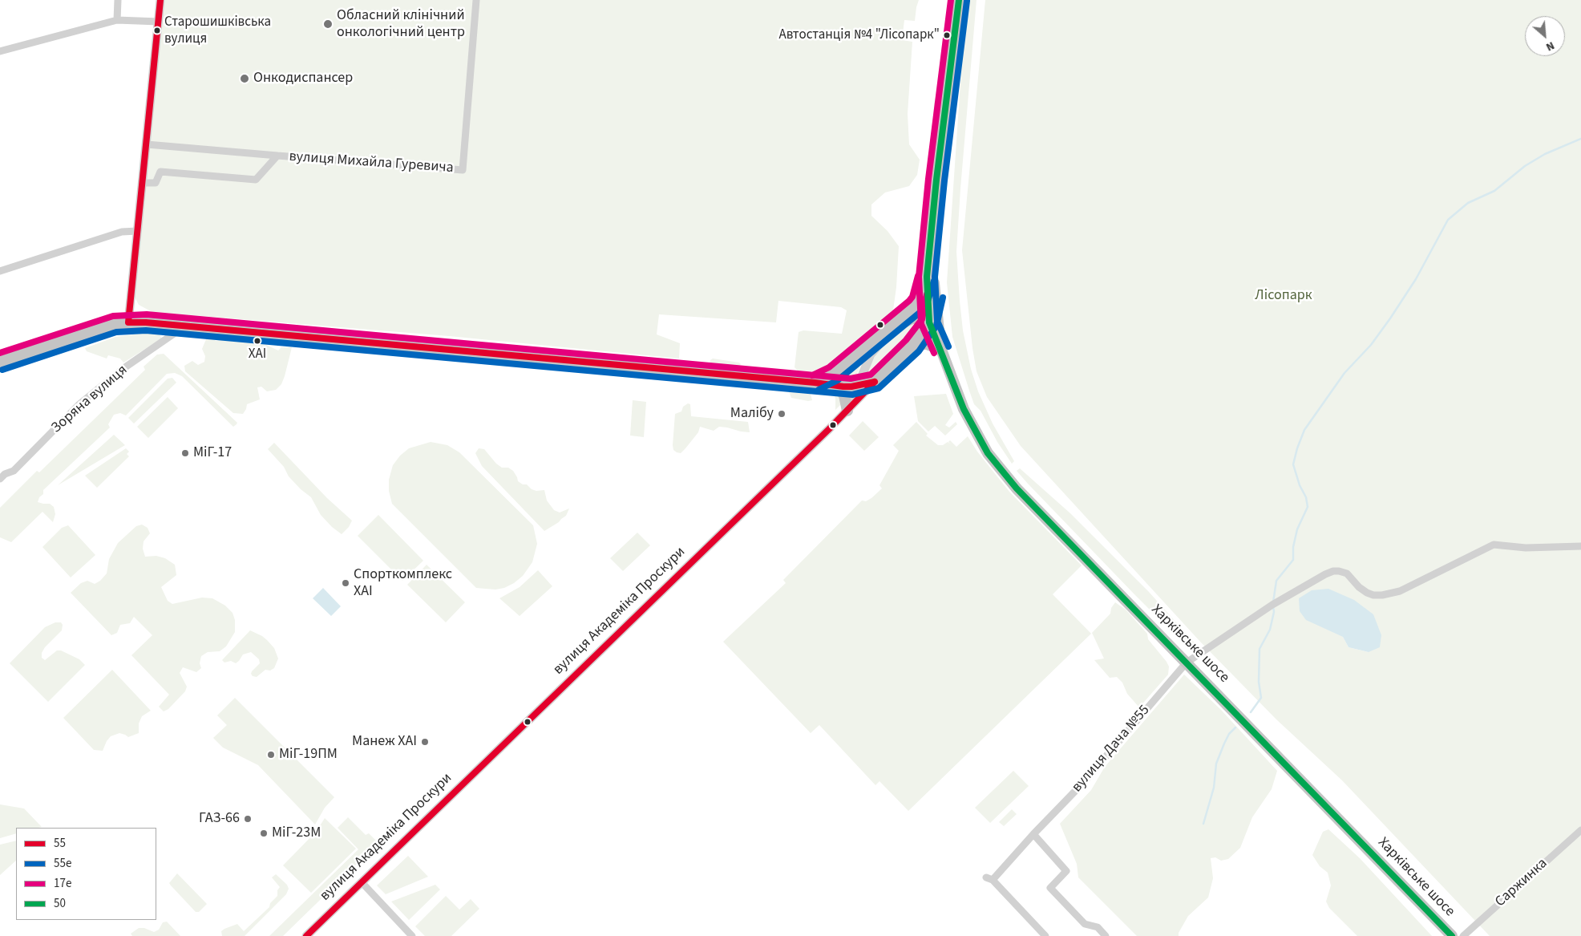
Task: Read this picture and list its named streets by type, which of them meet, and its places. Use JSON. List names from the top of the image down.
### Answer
{
  "streets": {
    "main road": ["вулиця Академіка Проскури", "Харківське шосе"],
    "street": [
      "вулиця Михайла Гуревича",
      "Зоряна вулиця",
      "вулиця Дача №55",
      "Саржинка"
    ]
  },
  "crossings": [
    ["вулиця Академіка Проскури", "Харківське шосе"],
    ["Харківське шосе", "вулиця Дача №55"]
  ],
  "parks": ["Лісопарк"],
  "places": [
    "Обласний клінічний онкологічний центр",
    "Старошишківська вулиця",
    "Автостанція №4 \"Лісопарк\"",
    "Онкодиспансер",
    "ХАІ",
    "Малібу",
    "МіГ-17",
    "Спорткомплекс ХАІ",
    "Манеж ХАІ",
    "МіГ-19ПМ",
    "ГАЗ-66",
    "МіГ-23М"
  ],
  "lines": [
    "transit line 55",
    "transit line 17е",
    "transit line 50",
    "transit line 55е"
  ],
  "legend": [
    "55",
    "55е",
    "17е",
    "50"
  ],
  "north": "bottom right"
}
